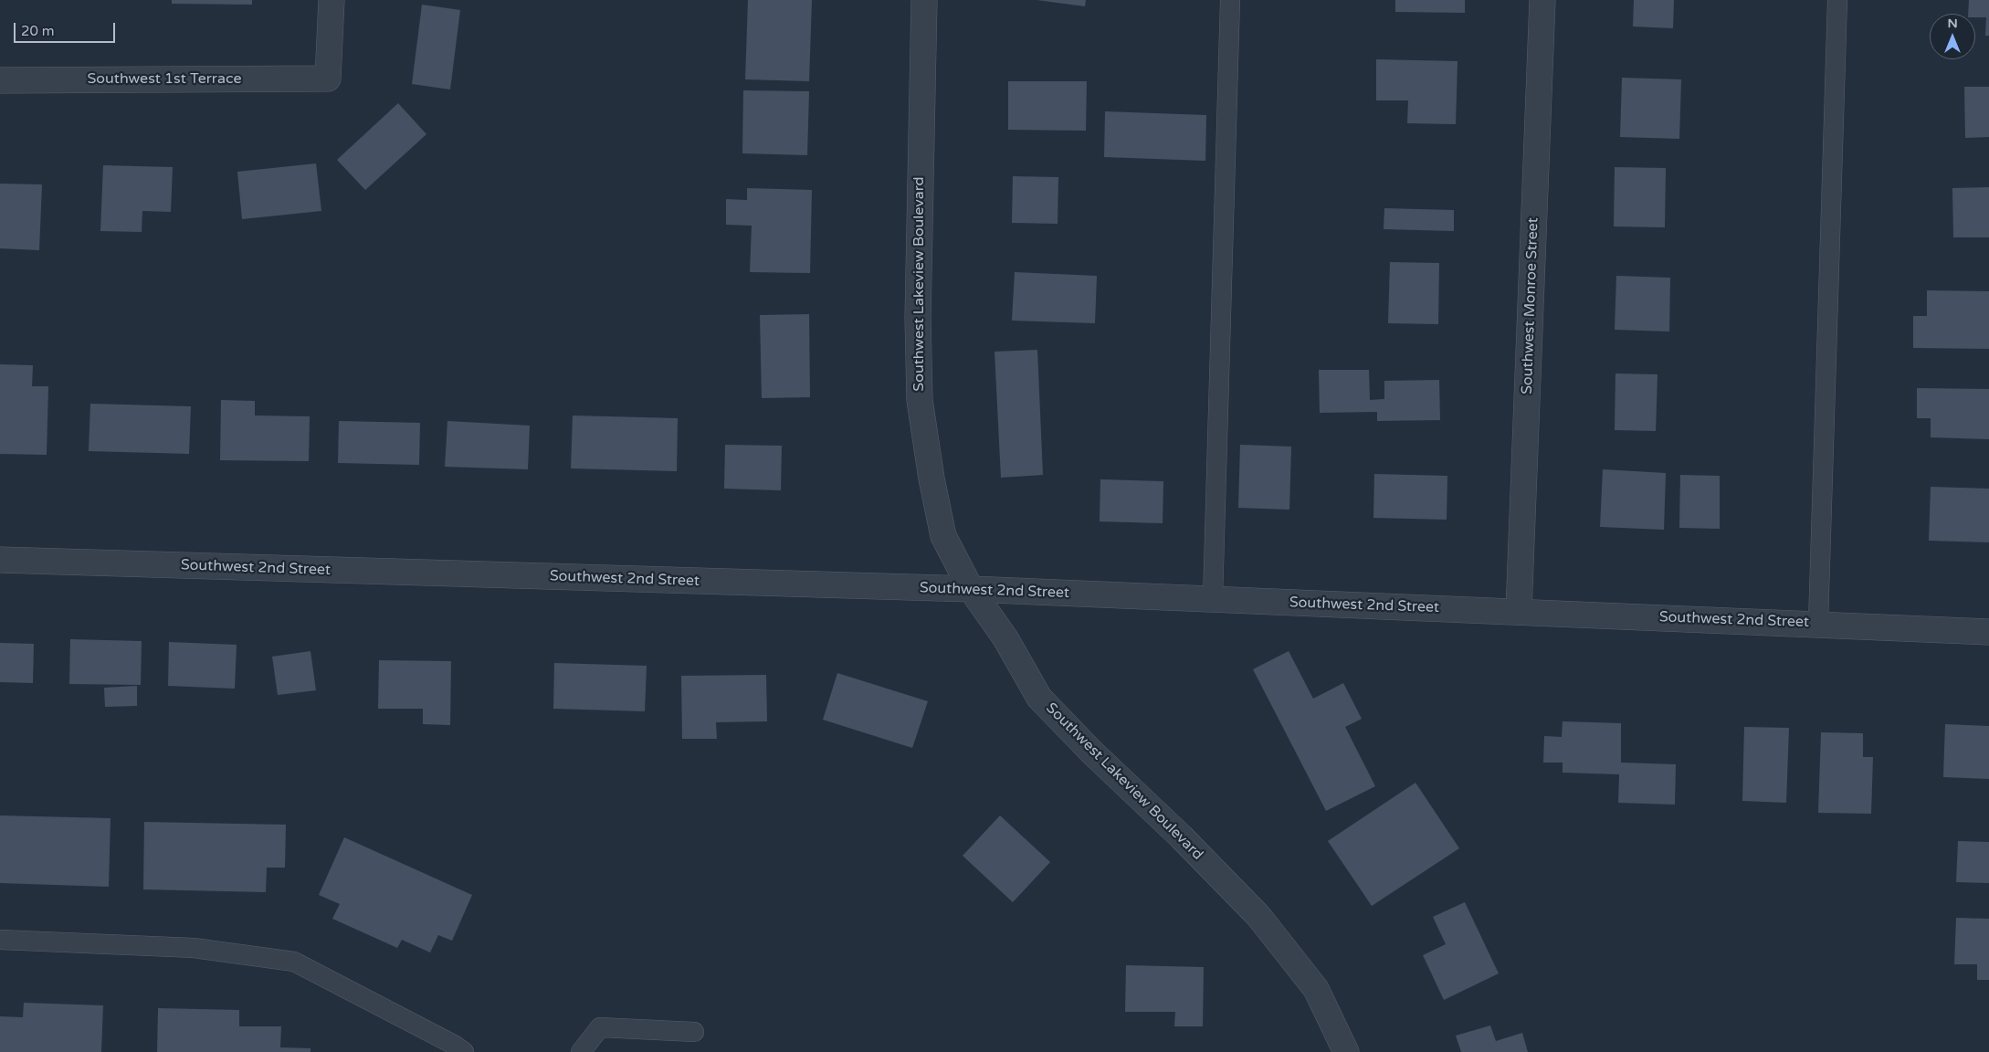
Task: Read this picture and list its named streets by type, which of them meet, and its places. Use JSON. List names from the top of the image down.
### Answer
{
  "streets": {
    "street": [
      "Southwest 1st Terrace",
      "Southwest Lakeview Boulevard",
      "Southwest Monroe Street",
      "Southwest 2nd Street"
    ]
  },
  "crossings": [
    ["Southwest Lakeview Boulevard", "Southwest 2nd Street"],
    ["Southwest Monroe Street", "Southwest 2nd Street"]
  ],
  "scale_bar": "20 m",
  "north": "top"
}
